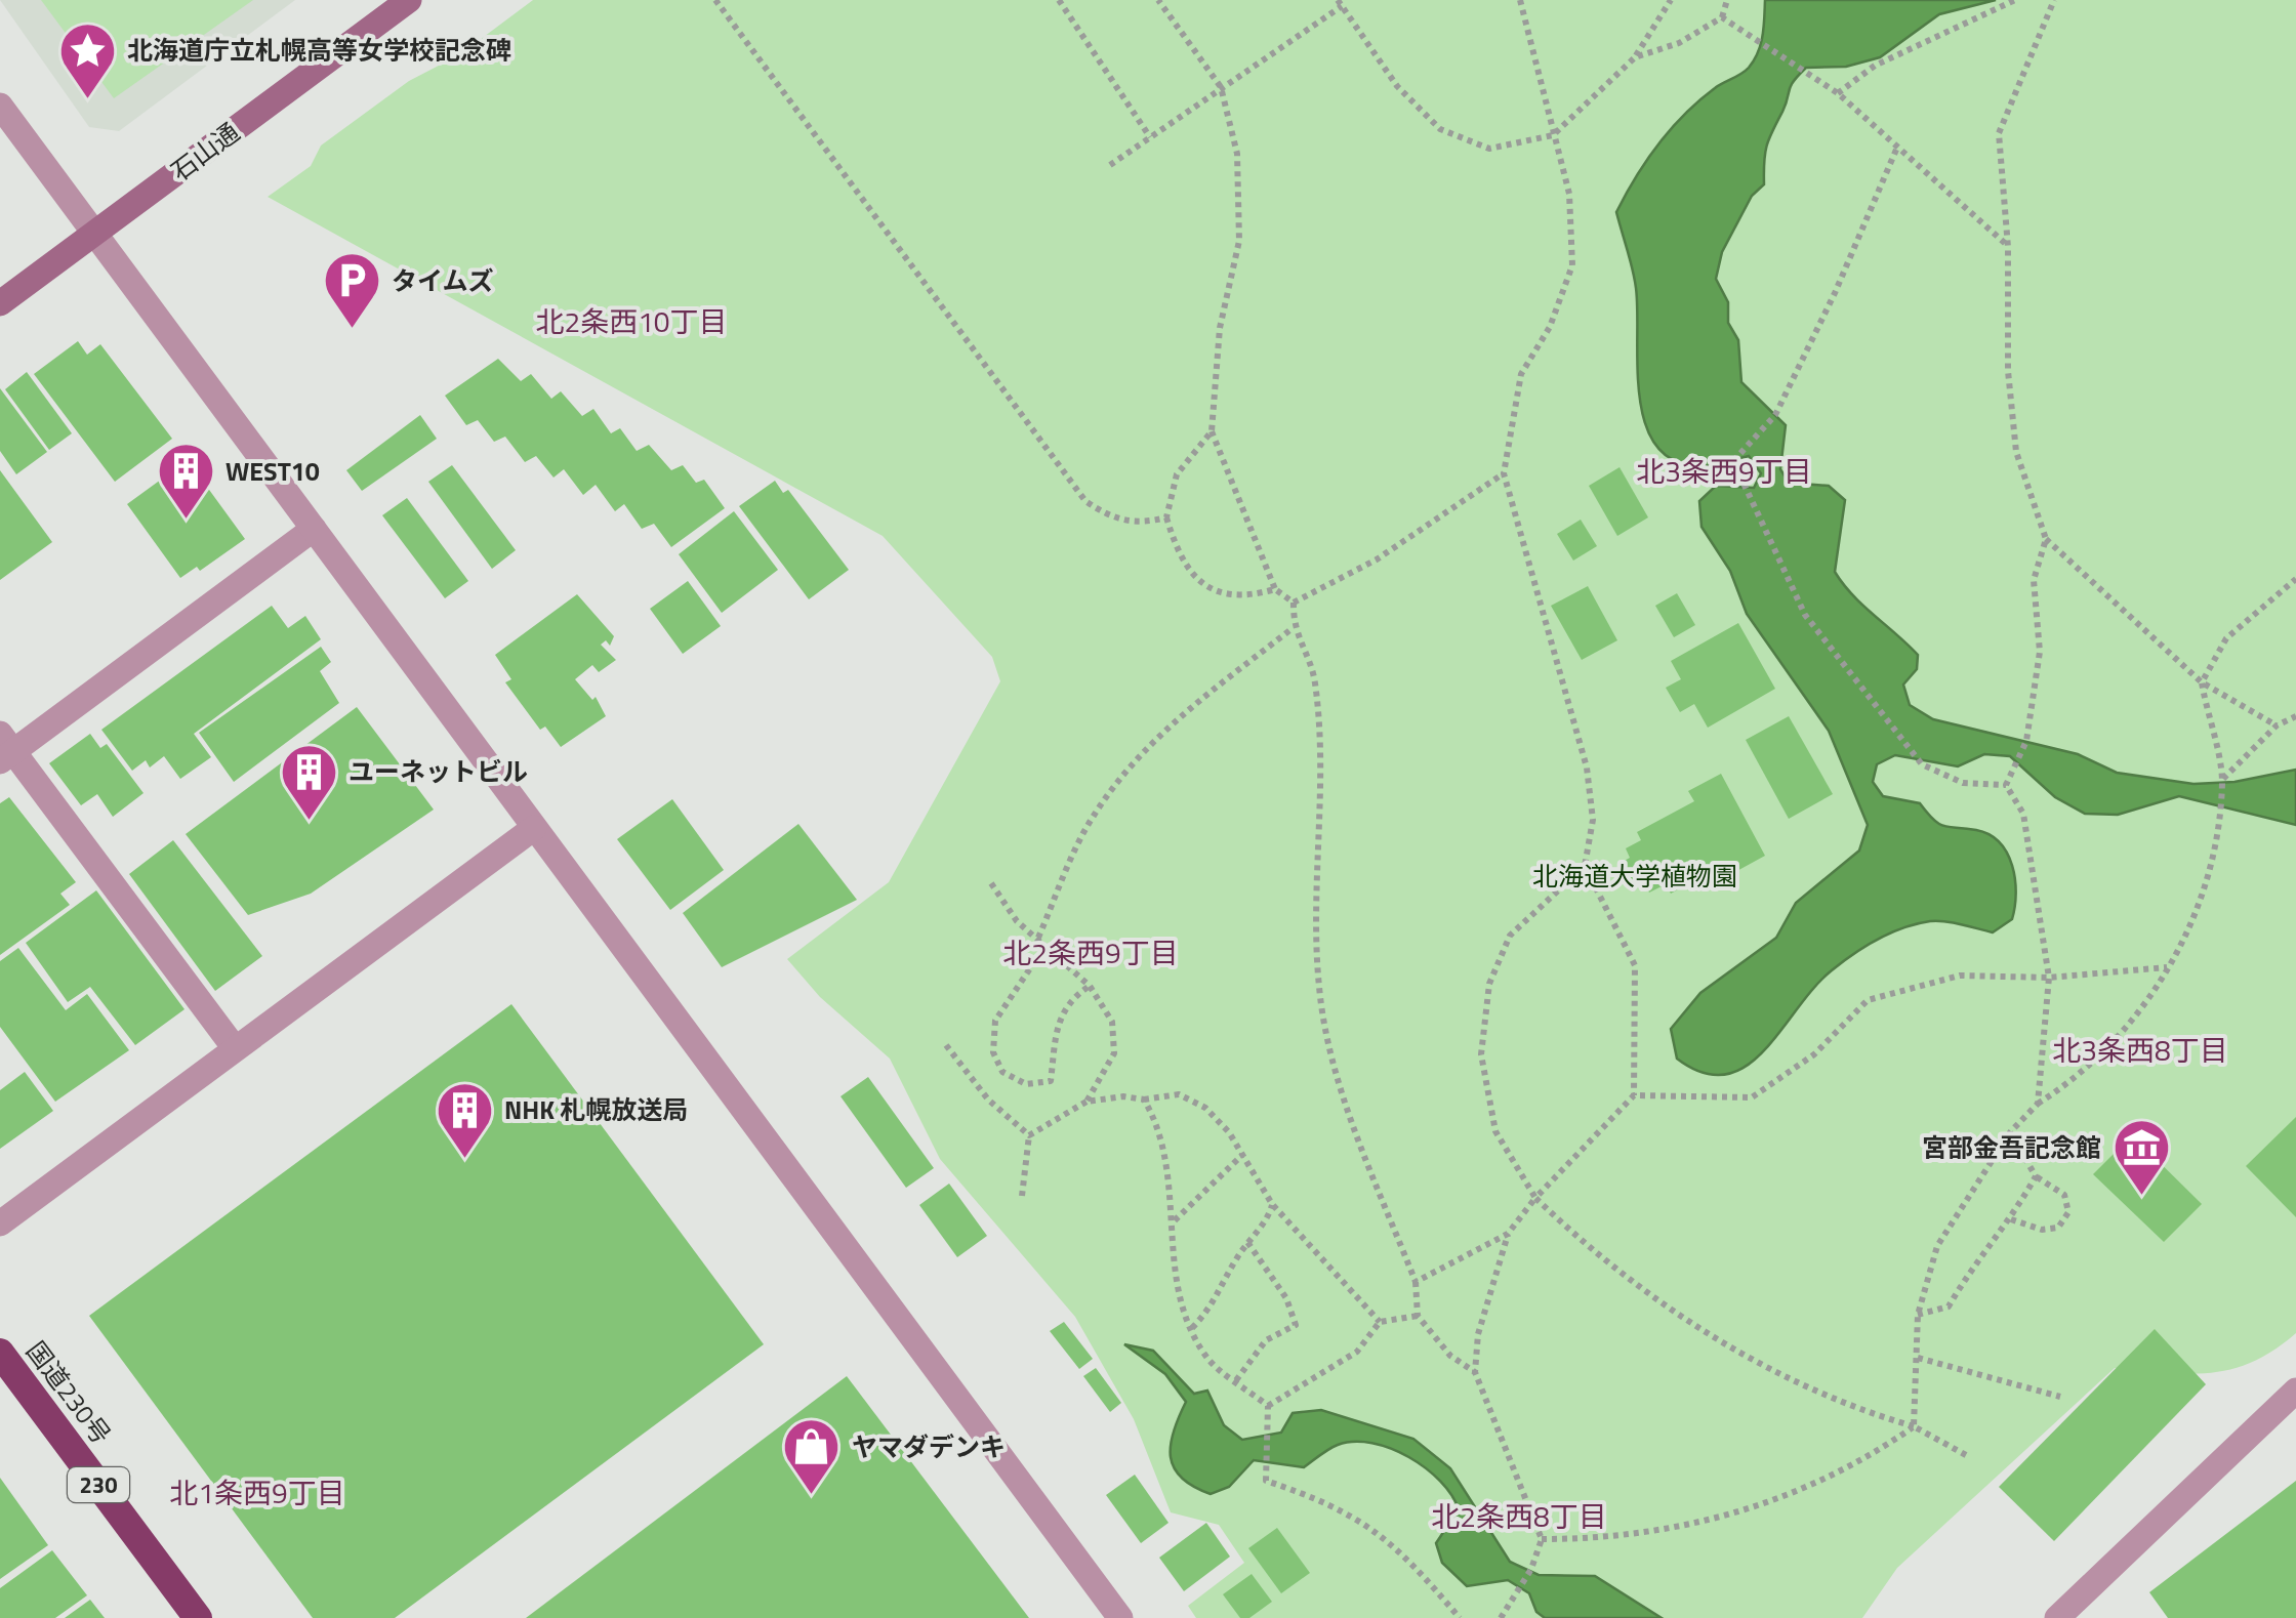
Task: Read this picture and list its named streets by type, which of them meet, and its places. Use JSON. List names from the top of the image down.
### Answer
{
  "streets": {
    "highway": ["国道230号", "230"],
    "main road": ["石山通"]
  },
  "districts": [
    "北2条西10丁目",
    "北3条西9丁目",
    "北2条西9丁目",
    "北3条西8丁目",
    "北1条西9丁目",
    "北2条西8丁目"
  ],
  "parks": ["北海道大学植物園"],
  "places": {
    "place": ["北海道庁立札幌高等女学校記念碑"],
    "parking": ["タイムズ"],
    "building": ["WEST10", "ユーネットビル", "NHK 札幌放送局"],
    "museum": ["宮部金吾記念館"],
    "shop": ["ヤマダデンキ"]
  }
}
